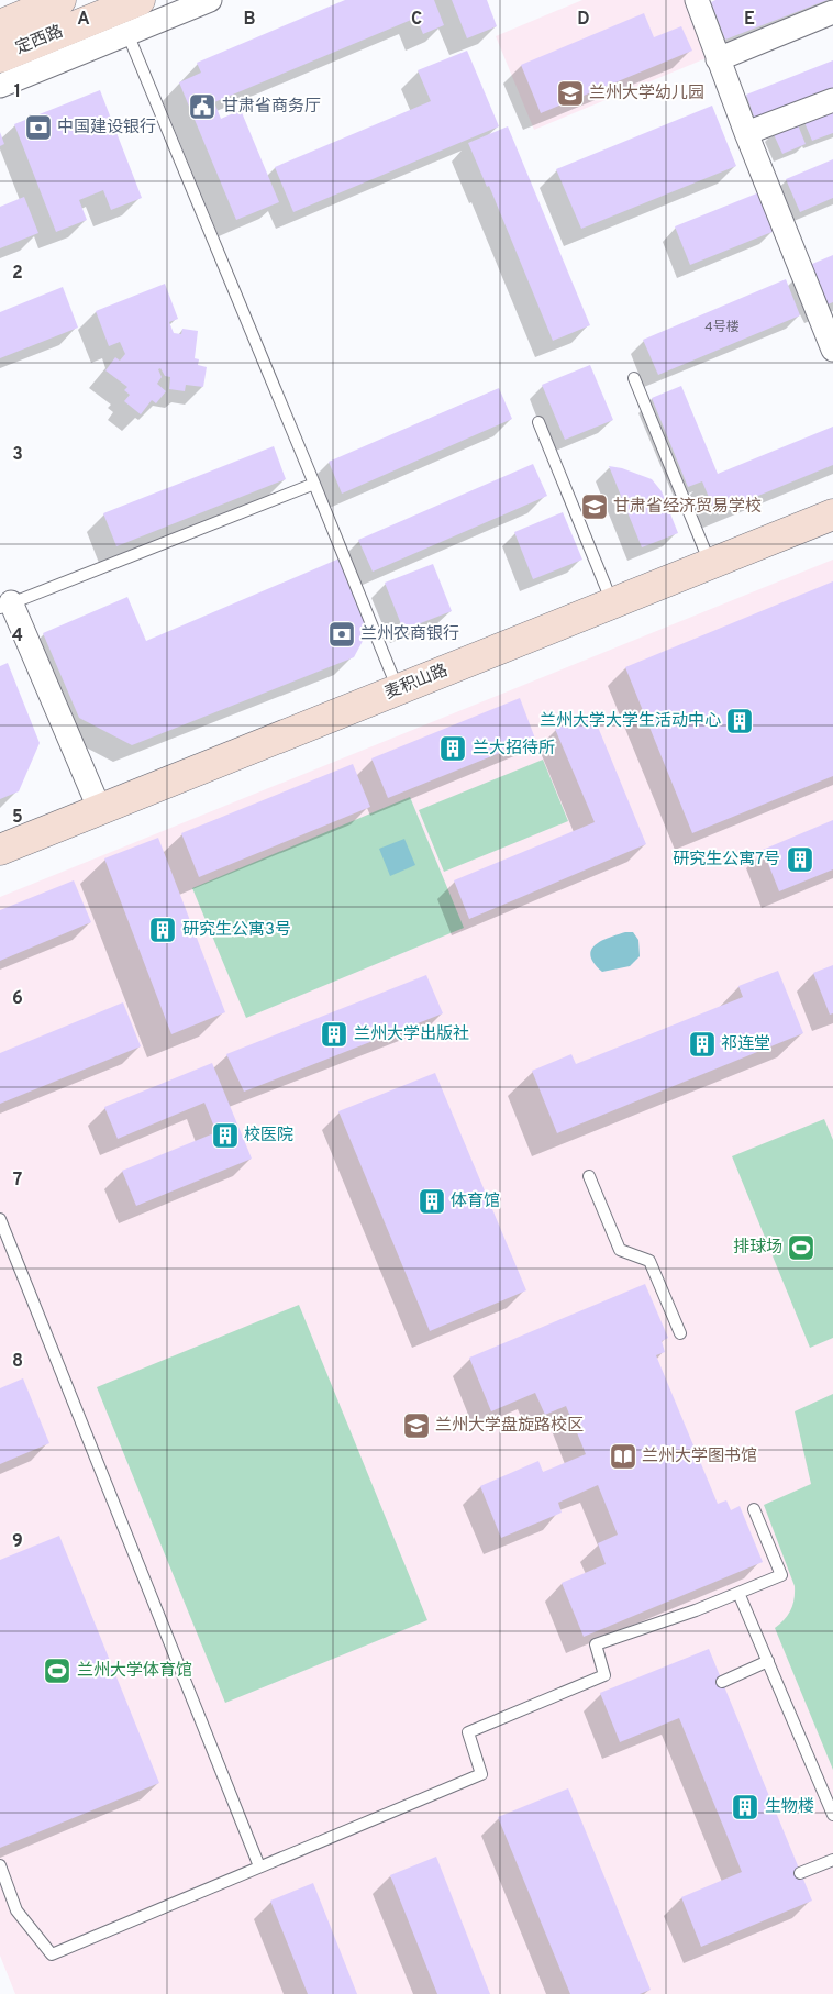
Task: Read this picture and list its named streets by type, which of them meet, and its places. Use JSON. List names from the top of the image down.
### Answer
{
  "streets": {
    "street": ["定西路", "麦积山路"]
  },
  "places": {
    "school or university": ["兰州大学幼儿园", "甘肃省经济贸易学校", "兰州大学盘旋路校区"],
    "public building": ["甘肃省商务厅"],
    "bank": ["中国建设银行", "兰州农商银行"],
    "building": [
      "兰州大学大学生活动中心",
      "兰大招待所",
      "研究生公寓7号",
      "研究生公寓3号",
      "兰州大学出版社",
      "祁连堂",
      "校医院",
      "体育馆",
      "生物楼"
    ],
    "sports": ["排球场", "兰州大学体育馆"],
    "library": ["兰州大学图书馆"]
  },
  "house_numbers": ["4号楼"],
  "grid": {
    "columns": [
      "A",
      "B",
      "C",
      "D",
      "E"
    ],
    "rows": [
      "1",
      "2",
      "3",
      "4",
      "5",
      "6",
      "7",
      "8",
      "9"
    ]
  }
}
